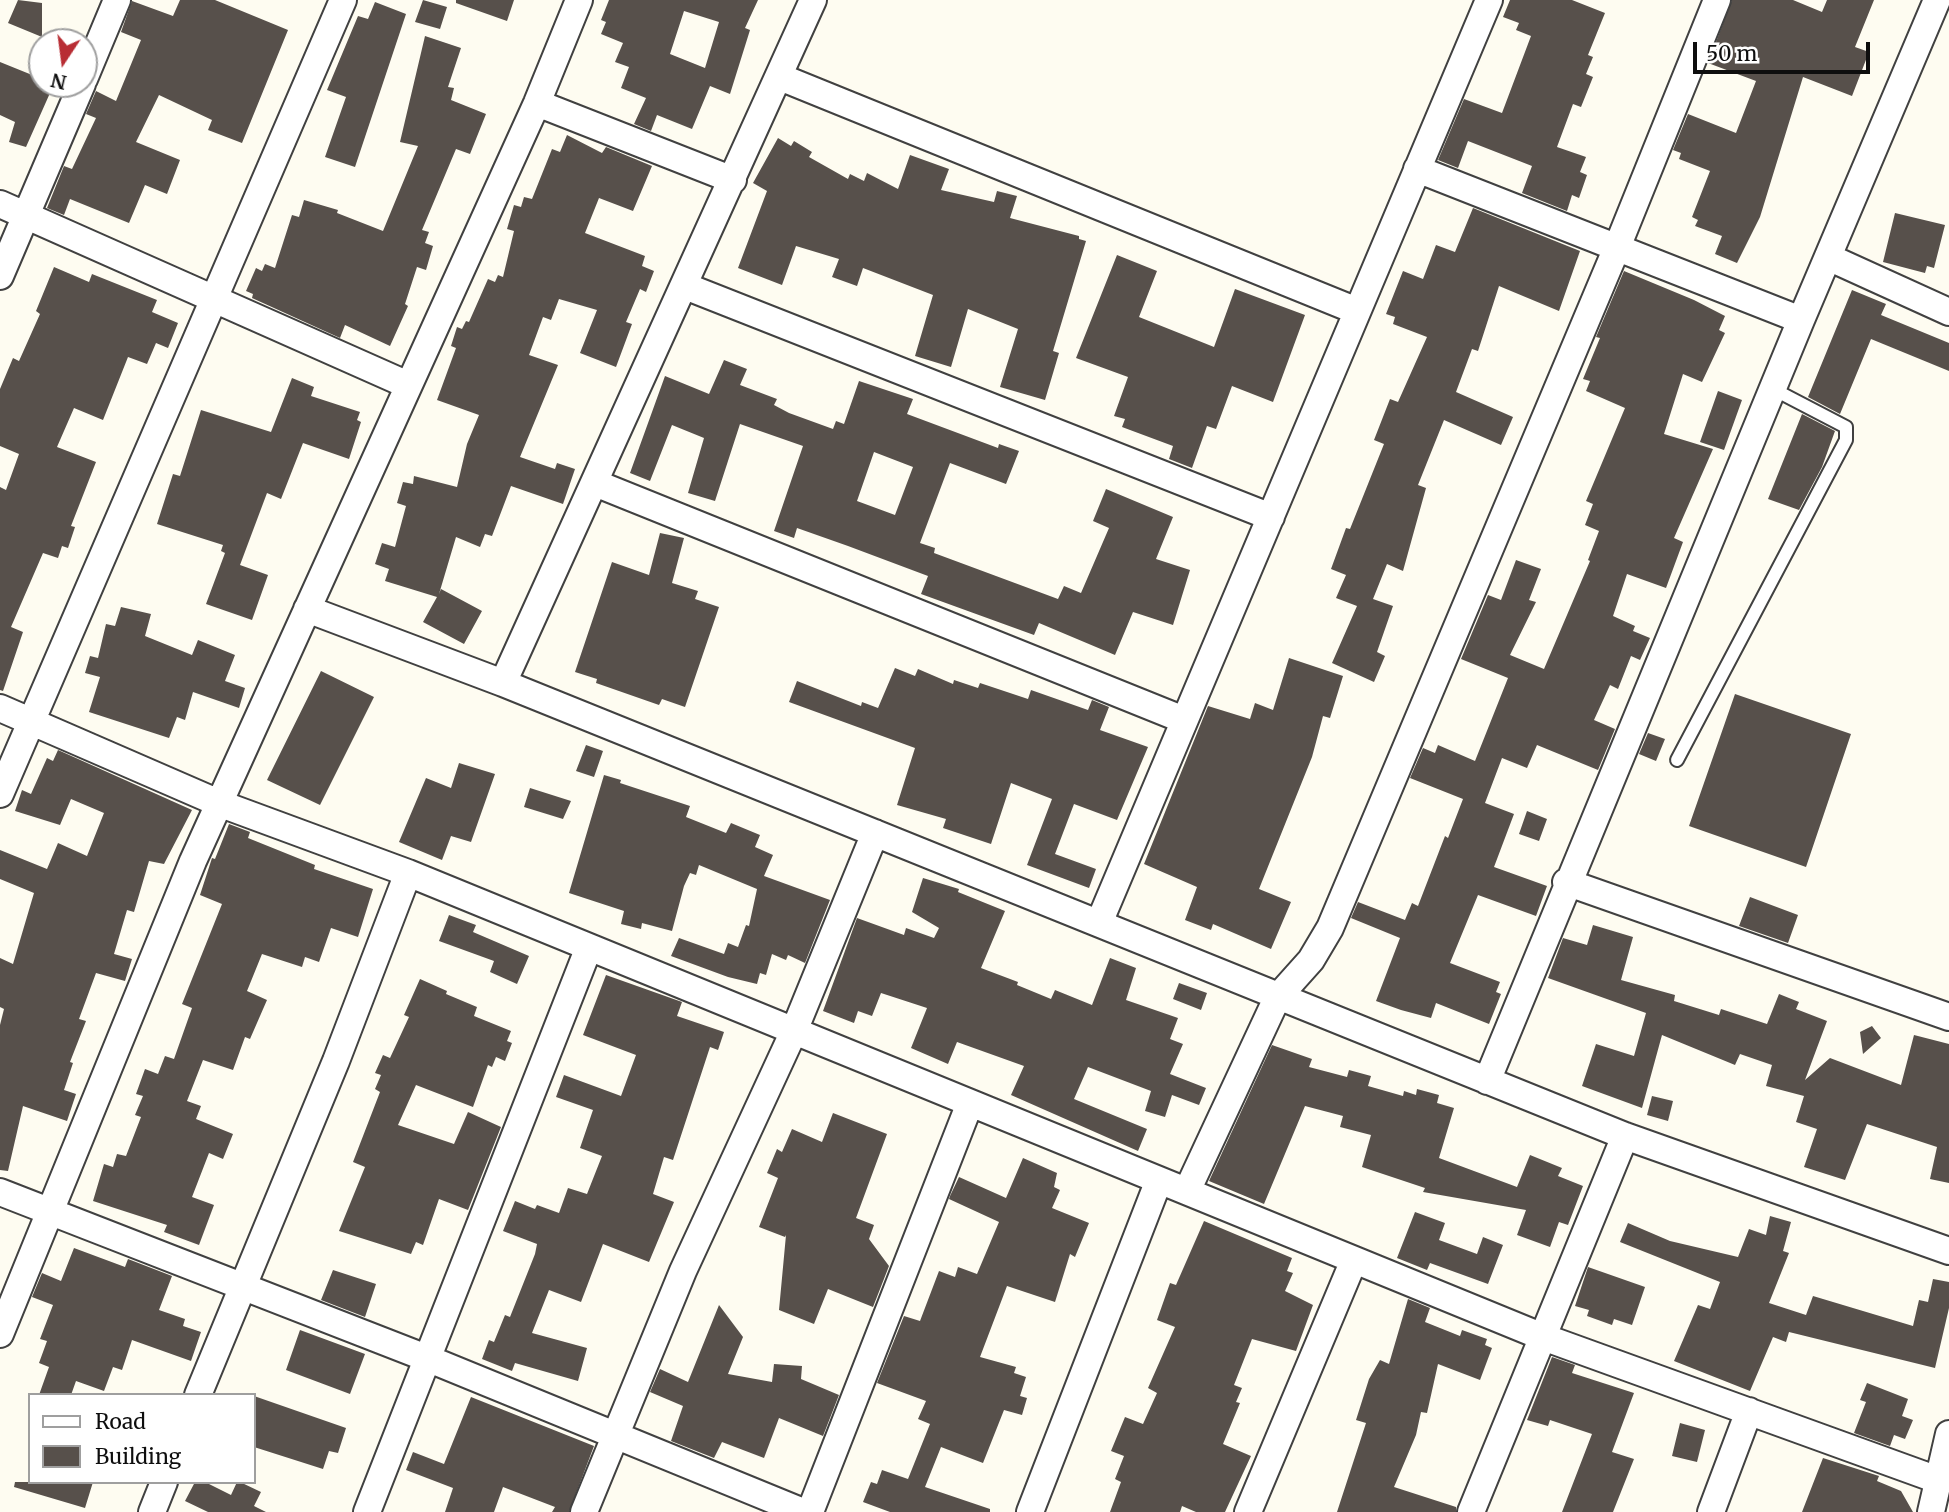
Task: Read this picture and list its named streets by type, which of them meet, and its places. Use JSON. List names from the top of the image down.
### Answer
{
  "legend": ["Road", "Building"],
  "scale_bar": "50 m",
  "north": "bottom"
}
